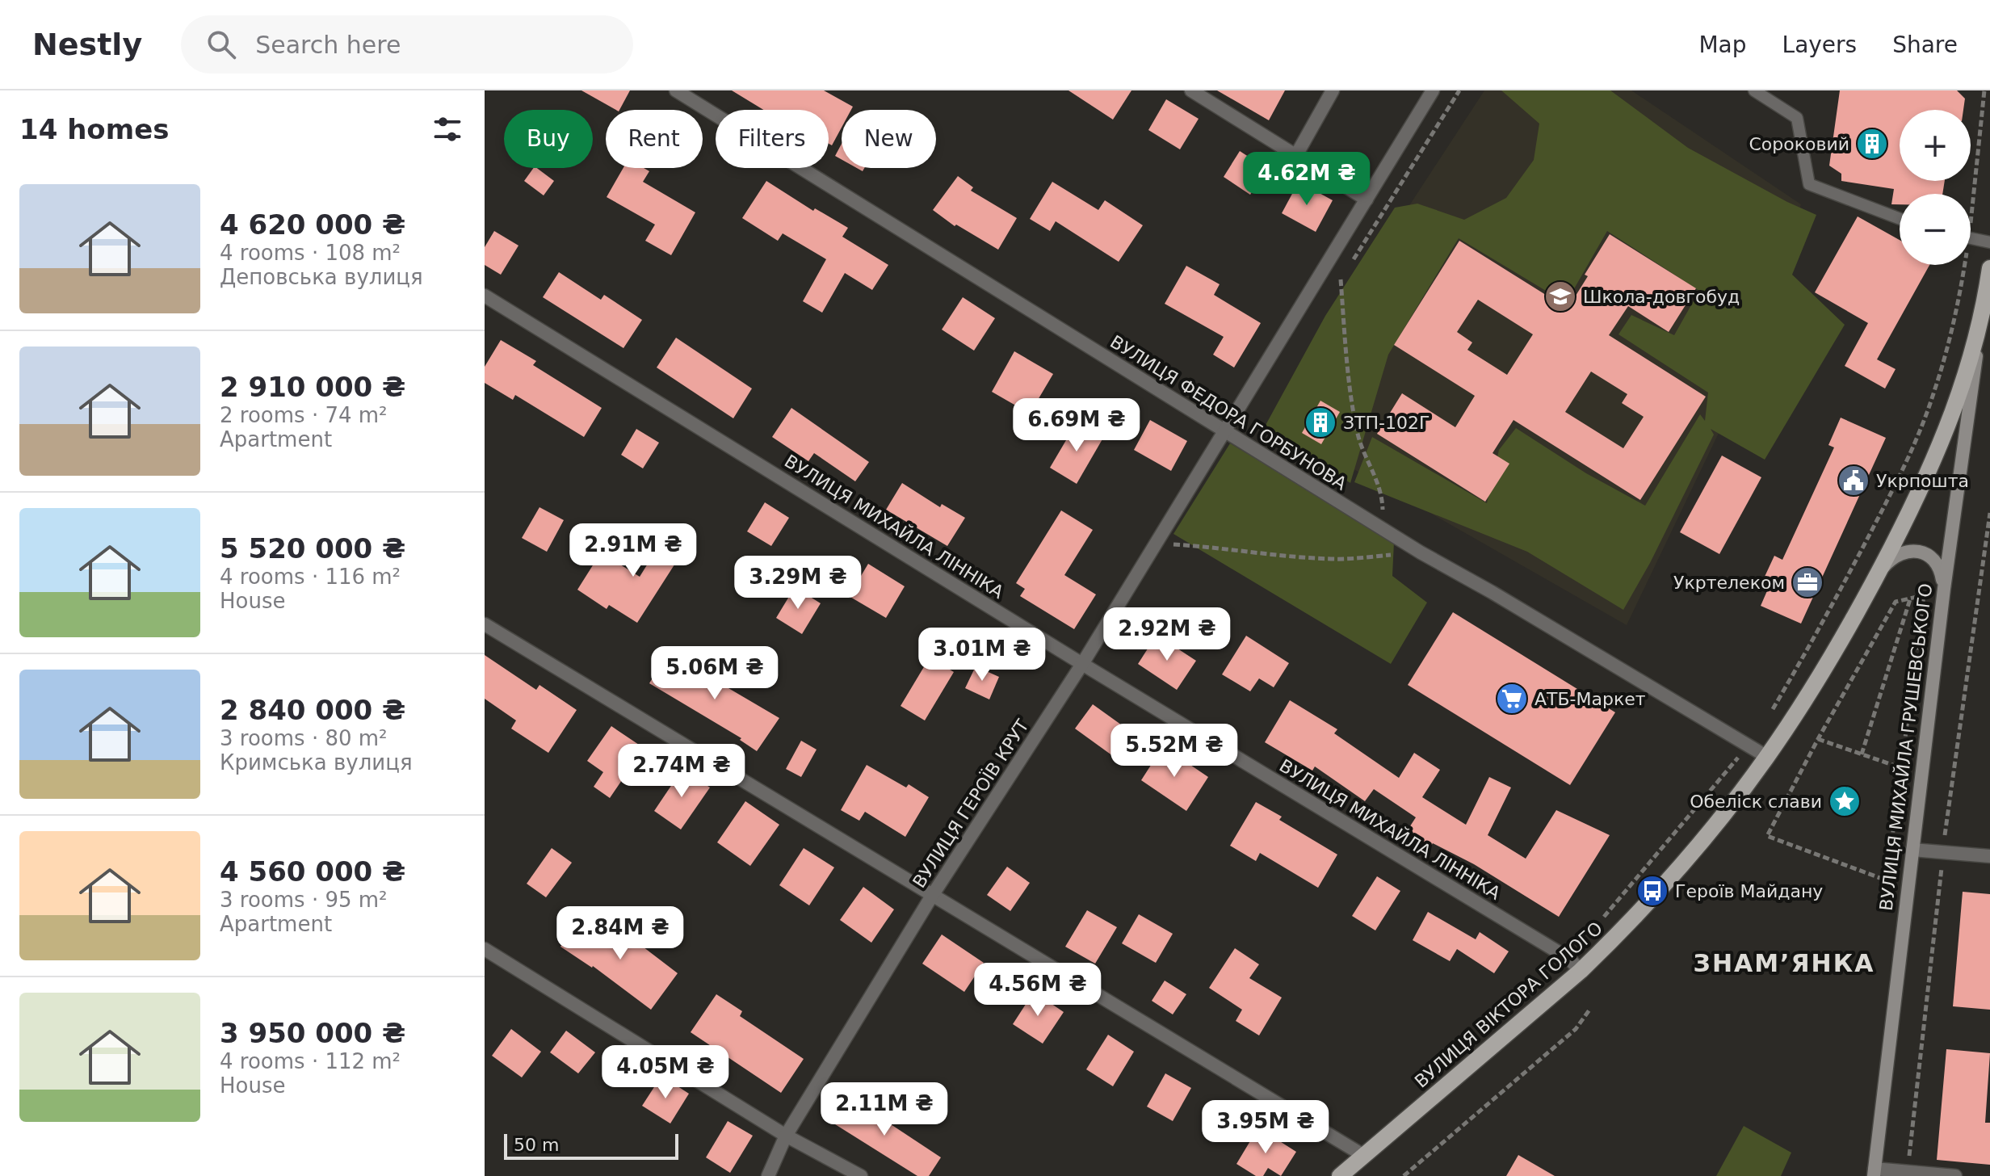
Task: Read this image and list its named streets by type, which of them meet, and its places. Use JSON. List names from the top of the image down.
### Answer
{
  "streets": {
    "main road": ["ВУЛИЦЯ МИХАЙЛА ГРУШЕВСЬКОГО", "ВУЛИЦЯ ВІКТОРА ГОЛОГО"],
    "street": ["ВУЛИЦЯ ФЕДОРА ГОРБУНОВА", "ВУЛИЦЯ МИХАЙЛА ЛІННІКА", "ВУЛИЦЯ ГЕРОЇВ КРУТ"]
  },
  "crossings": [
    ["ВУЛИЦЯ ФЕДОРА ГОРБУНОВА", "ВУЛИЦЯ ГЕРОЇВ КРУТ"],
    ["ВУЛИЦЯ ФЕДОРА ГОРБУНОВА", "ВУЛИЦЯ ВІКТОРА ГОЛОГО"],
    ["ВУЛИЦЯ МИХАЙЛА ЛІННІКА", "ВУЛИЦЯ ГЕРОЇВ КРУТ"],
    ["ВУЛИЦЯ МИХАЙЛА ЛІННІКА", "ВУЛИЦЯ ВІКТОРА ГОЛОГО"],
    ["ВУЛИЦЯ МИХАЙЛА ГРУШЕВСЬКОГО", "ВУЛИЦЯ ВІКТОРА ГОЛОГО"]
  ],
  "districts": ["ЗНАМ’ЯНКА"],
  "places": {
    "building": ["Сороковий", "ЗТП-102Г"],
    "school or university": ["Школа-довгобуд"],
    "public building": ["Укрпошта"],
    "office": ["Укртелеком"],
    "supermarket": ["АТБ-Маркет"],
    "place": ["Обеліск слави"],
    "bus stop": ["Героїв Майдану"]
  },
  "scale_bar": "50 m",
  "page": {
    "header": "Nestly",
    "search": "Search here",
    "nav": ["Map", "Layers", "Share"],
    "heading": "14 homes",
    "map_buttons": ["+", "−"],
    "chip": [
      "Buy",
      "Rent",
      "Filters",
      "New"
    ],
    "price": [
      "4.62M ₴",
      "6.69M ₴",
      "2.91M ₴",
      "3.29M ₴",
      "2.92M ₴",
      "3.01M ₴",
      "5.06M ₴",
      "5.52M ₴",
      "2.74M ₴",
      "2.84M ₴",
      "4.56M ₴",
      "4.05M ₴",
      "2.11M ₴",
      "3.95M ₴"
    ],
    "list": [
      {
        "name": "4 620 000 ₴",
        "note": "4 rooms · 108 m² · Деповська вулиця"
      },
      {
        "name": "2 910 000 ₴",
        "note": "2 rooms · 74 m² · Apartment"
      },
      {
        "name": "5 520 000 ₴",
        "note": "4 rooms · 116 m² · House"
      },
      {
        "name": "2 840 000 ₴",
        "note": "3 rooms · 80 m² · Кримська вулиця"
      },
      {
        "name": "4 560 000 ₴",
        "note": "3 rooms · 95 m² · Apartment"
      },
      {
        "name": "3 950 000 ₴",
        "note": "4 rooms · 112 m² · House"
      }
    ],
    "scale": "50 m"
  }
}
